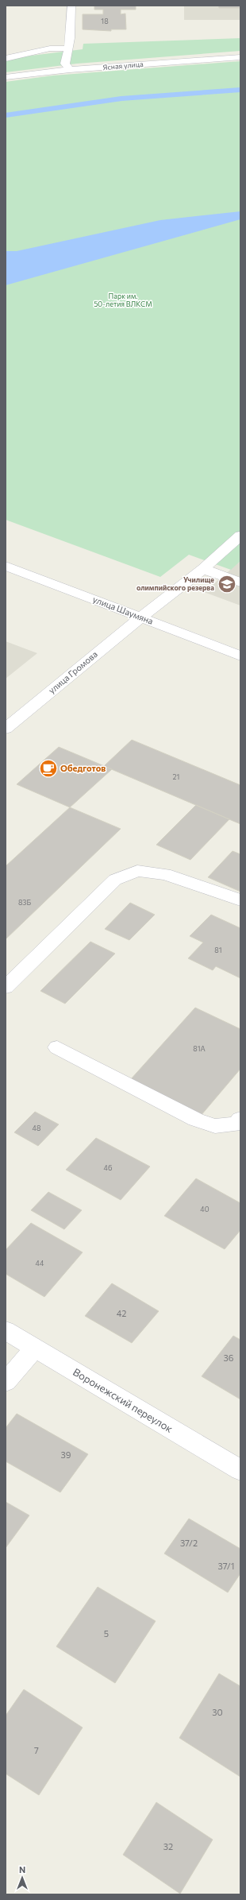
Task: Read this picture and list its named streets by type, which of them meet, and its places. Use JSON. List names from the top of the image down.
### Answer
{
  "streets": {
    "street": [
      "Ясная улица",
      "улица Шаумяна",
      "улица Громова",
      "Воронежский переулок"
    ]
  },
  "crossings": [
    ["улица Шаумяна", "улица Громова"]
  ],
  "parks": ["Парк им. 50-летия ВЛКСМ"],
  "places": {
    "school or university": ["Училище олимпийского резерва"],
    "cafe": ["Обедготов"]
  },
  "house_numbers": [
    "18",
    "21",
    "83Б",
    "81",
    "81А",
    "48",
    "46",
    "40",
    "44",
    "42",
    "36",
    "39",
    "37/2",
    "37/1",
    "5",
    "30",
    "7",
    "32"
  ],
  "north": "top"
}
